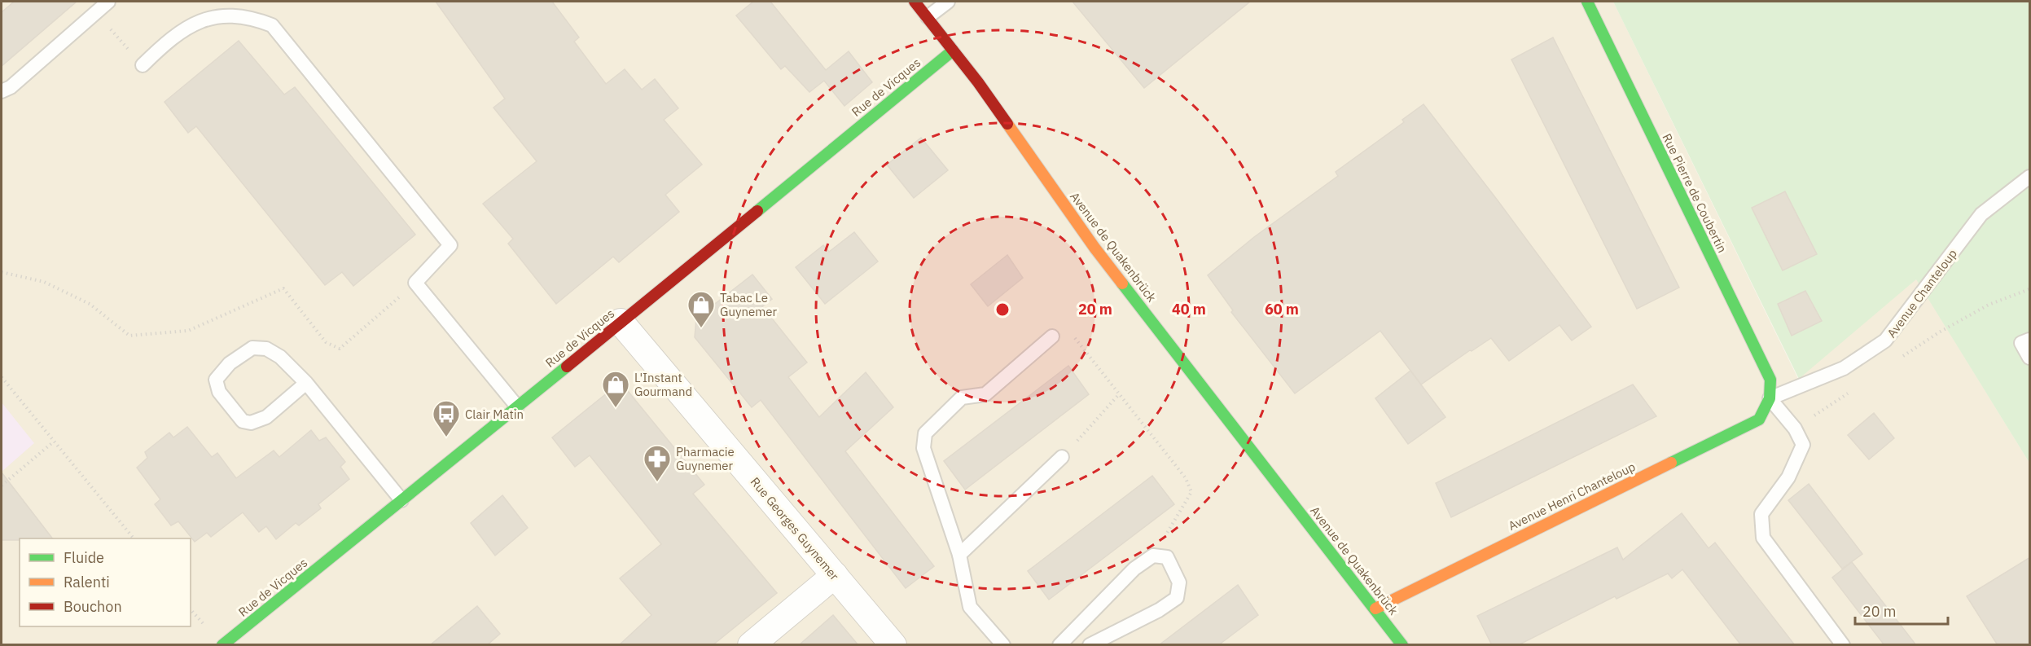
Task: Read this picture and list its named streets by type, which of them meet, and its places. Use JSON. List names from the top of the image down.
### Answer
{
  "streets": {
    "street": [
      "Rue de Vicques",
      "Rue Pierre de Coubertin",
      "Avenue de Quakenbrück",
      "Avenue Henri Chanteloup",
      "Rue Georges Guynemer"
    ],
    "lane": ["Avenue Chanteloup"]
  },
  "crossings": [
    ["Rue de Vicques", "Avenue de Quakenbrück"],
    ["Rue de Vicques", "Rue Georges Guynemer"],
    ["Rue Pierre de Coubertin", "Avenue Chanteloup"],
    ["Rue Pierre de Coubertin", "Avenue Henri Chanteloup"],
    ["Avenue de Quakenbrück", "Avenue Henri Chanteloup"],
    ["Avenue Chanteloup", "Avenue Henri Chanteloup"]
  ],
  "places": {
    "shop": ["Tabac Le Guynemer", "L'Instant Gourmand"],
    "bus stop": ["Clair Matin"],
    "pharmacy": ["Pharmacie Guynemer"]
  },
  "legend": ["Fluide", "Ralenti", "Bouchon"],
  "scale_bar": "20 m",
  "rings": ["20 m", "40 m", "60 m"]
}
